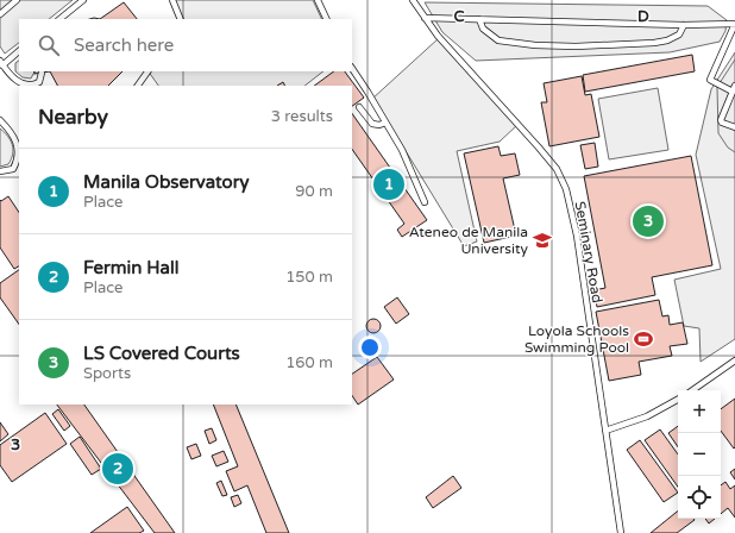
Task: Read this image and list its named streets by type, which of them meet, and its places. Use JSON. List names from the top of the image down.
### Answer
{
  "streets": {
    "lane": ["Seminary Road"]
  },
  "places": {
    "school or university": ["Ateneo de Manila University"],
    "sports": ["Loyola Schools Swimming Pool"]
  },
  "page": {
    "search": "Search here",
    "heading": ["Nearby", "3 results"],
    "list": [
      {
        "mark": "1",
        "name": "Manila Observatory",
        "note": "Place",
        "value": "90 m"
      },
      {
        "mark": "2",
        "name": "Fermin Hall",
        "note": "Place",
        "value": "150 m"
      },
      {
        "mark": "3",
        "name": "LS Covered Courts",
        "note": "Sports",
        "value": "160 m"
      }
    ],
    "pins": ["1", "3", "2"],
    "map_buttons": ["+", "−"]
  },
  "grid": {
    "columns": ["C", "D"],
    "rows": ["3"]
  }
}
